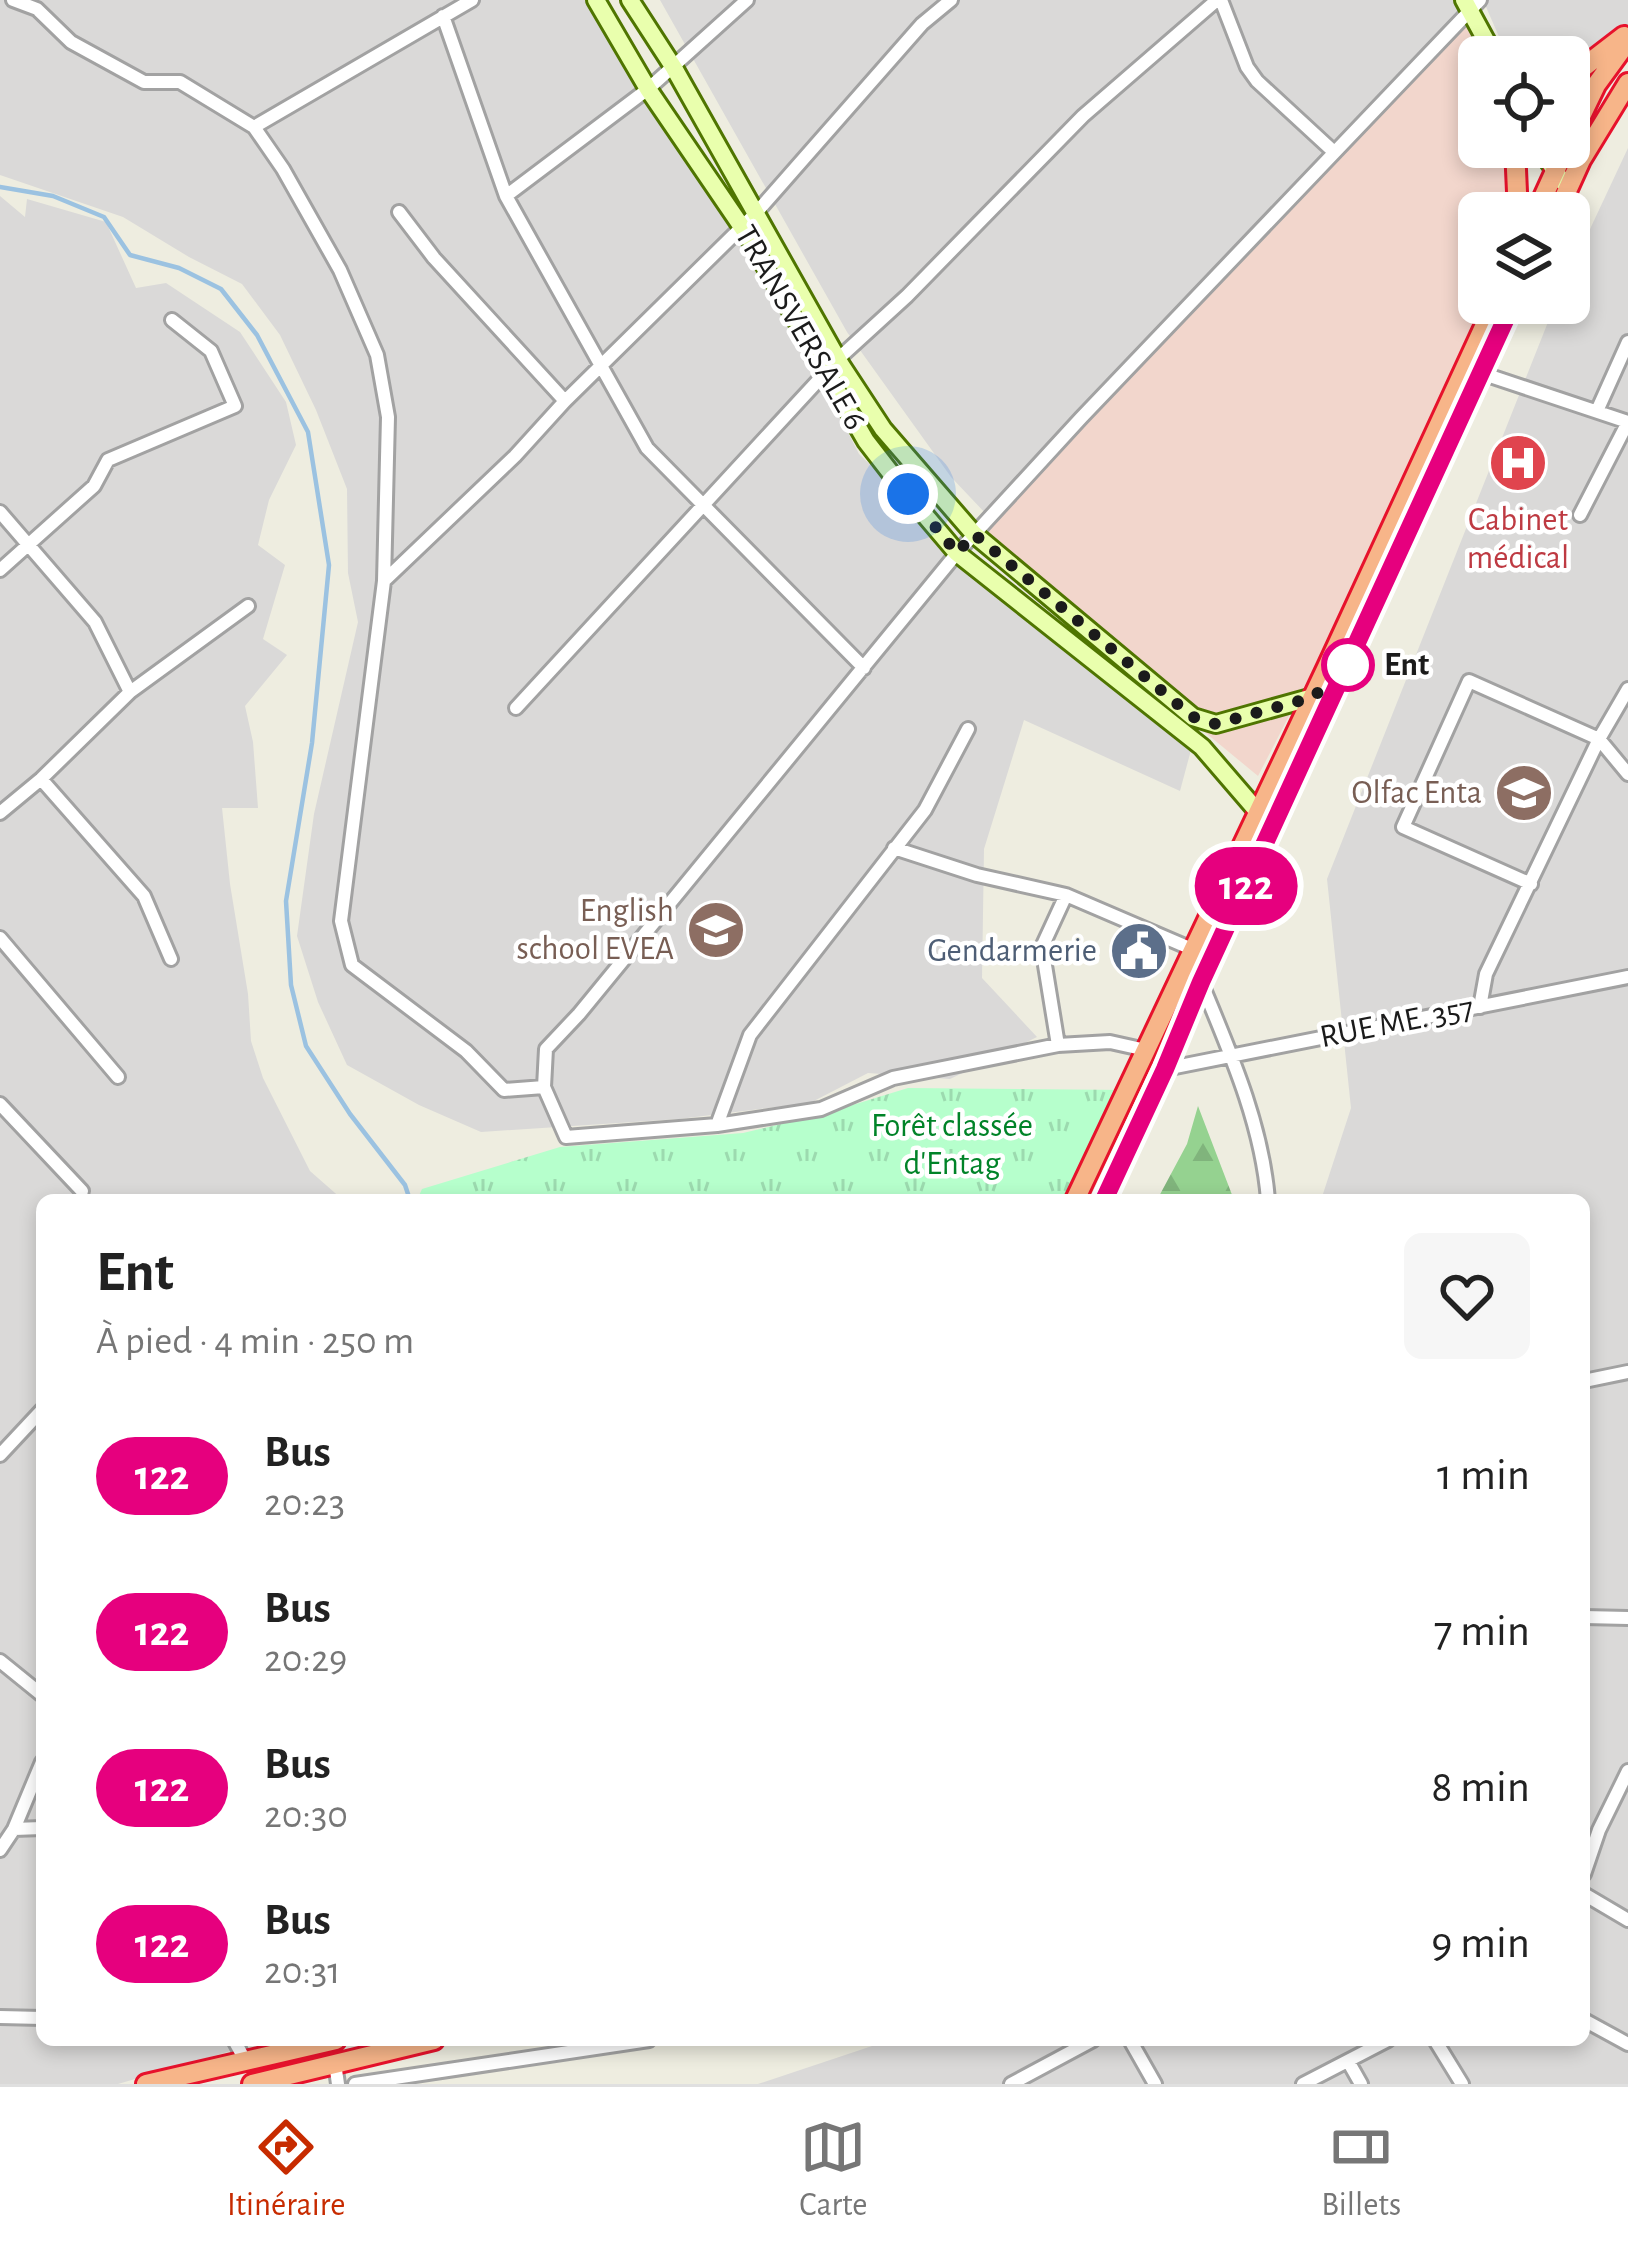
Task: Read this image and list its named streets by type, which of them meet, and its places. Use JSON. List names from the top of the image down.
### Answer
{
  "streets": {
    "main road": ["TRANSVERSALE 6"],
    "street": ["RUE ME. 357"]
  },
  "parks": ["Forêt classée d'Entag"],
  "places": {
    "hospital": ["Cabinet médical"],
    "other": ["Ent"],
    "school or university": ["Olfac Enta", "English school EVEA"],
    "public building": ["Gendarmerie"]
  },
  "lines": ["bus line 122"],
  "page": {
    "on_map": "122",
    "heading": ["Ent", "À pied · 4 min · 250 m"],
    "list": [
      {
        "mark": "122",
        "name": "Bus",
        "note": "20:23",
        "value": "1 min"
      },
      {
        "mark": "122",
        "name": "Bus",
        "note": "20:29",
        "value": "7 min"
      },
      {
        "mark": "122",
        "name": "Bus",
        "note": "20:30",
        "value": "8 min"
      },
      {
        "mark": "122",
        "name": "Bus",
        "note": "20:31",
        "value": "9 min"
      }
    ],
    "tabs": ["Itinéraire", "Carte", "Billets"]
  }
}
